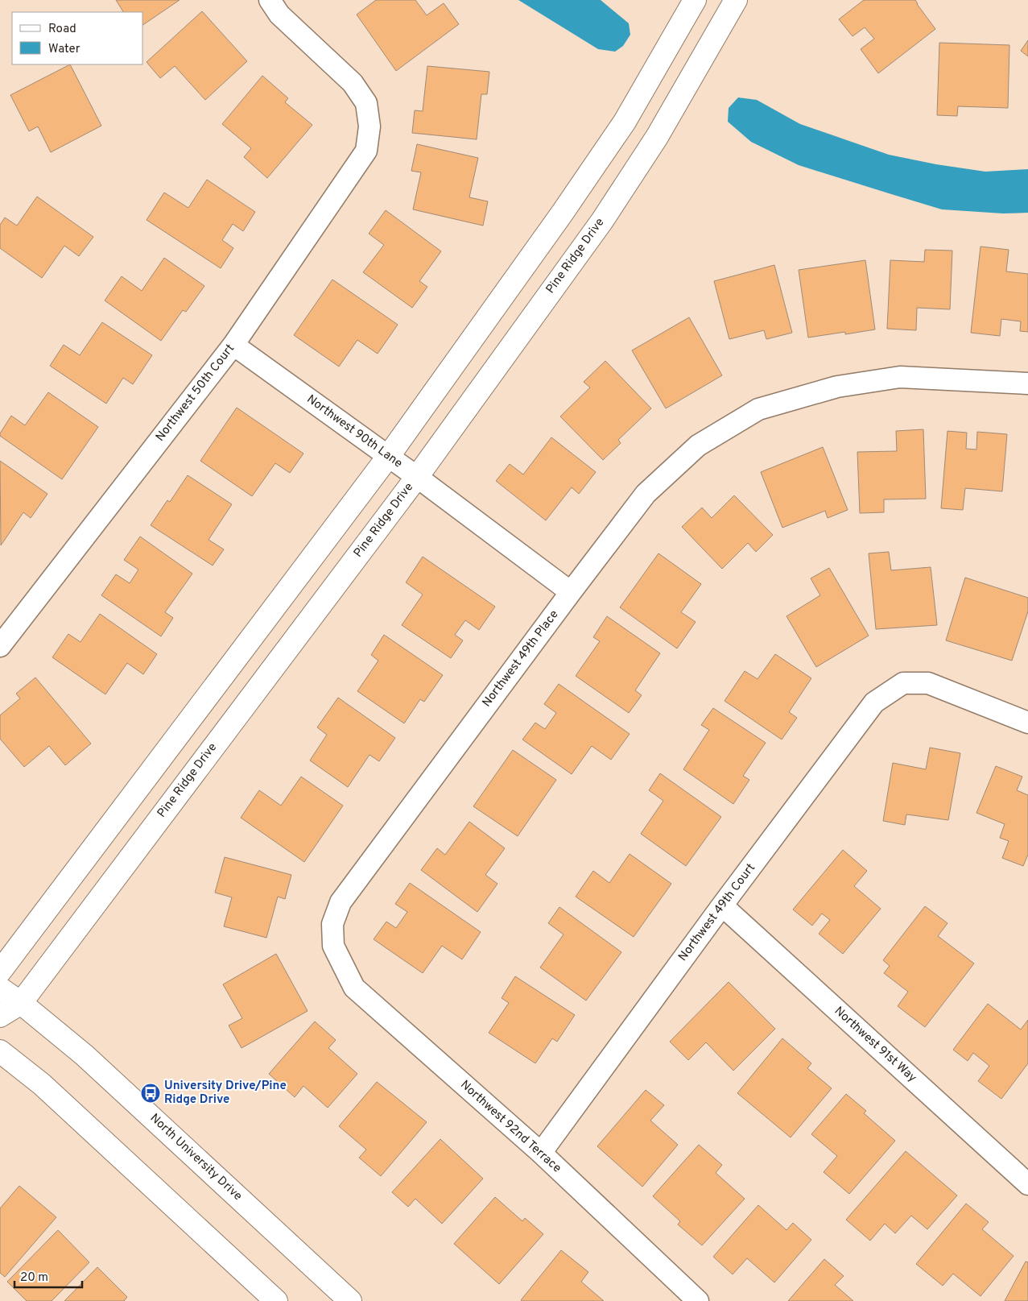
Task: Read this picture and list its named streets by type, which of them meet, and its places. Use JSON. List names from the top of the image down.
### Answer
{
  "streets": {
    "street": [
      "Pine Ridge Drive",
      "Northwest 50th Court",
      "Northwest 90th Lane",
      "Northwest 49th Place",
      "Northwest 49th Court",
      "Northwest 91st Way",
      "Northwest 92nd Terrace",
      "North University Drive"
    ]
  },
  "crossings": [
    ["Pine Ridge Drive", "Northwest 90th Lane"],
    ["Pine Ridge Drive", "North University Drive"],
    ["Northwest 50th Court", "Northwest 90th Lane"],
    ["Northwest 90th Lane", "Northwest 49th Place"],
    ["Northwest 49th Place", "Northwest 92nd Terrace"],
    ["Northwest 49th Court", "Northwest 91st Way"],
    ["Northwest 49th Court", "Northwest 92nd Terrace"]
  ],
  "places": {
    "bus stop": ["University Drive/Pine Ridge Drive"]
  },
  "legend": ["Road", "Water"],
  "scale_bar": "20 m"
}
